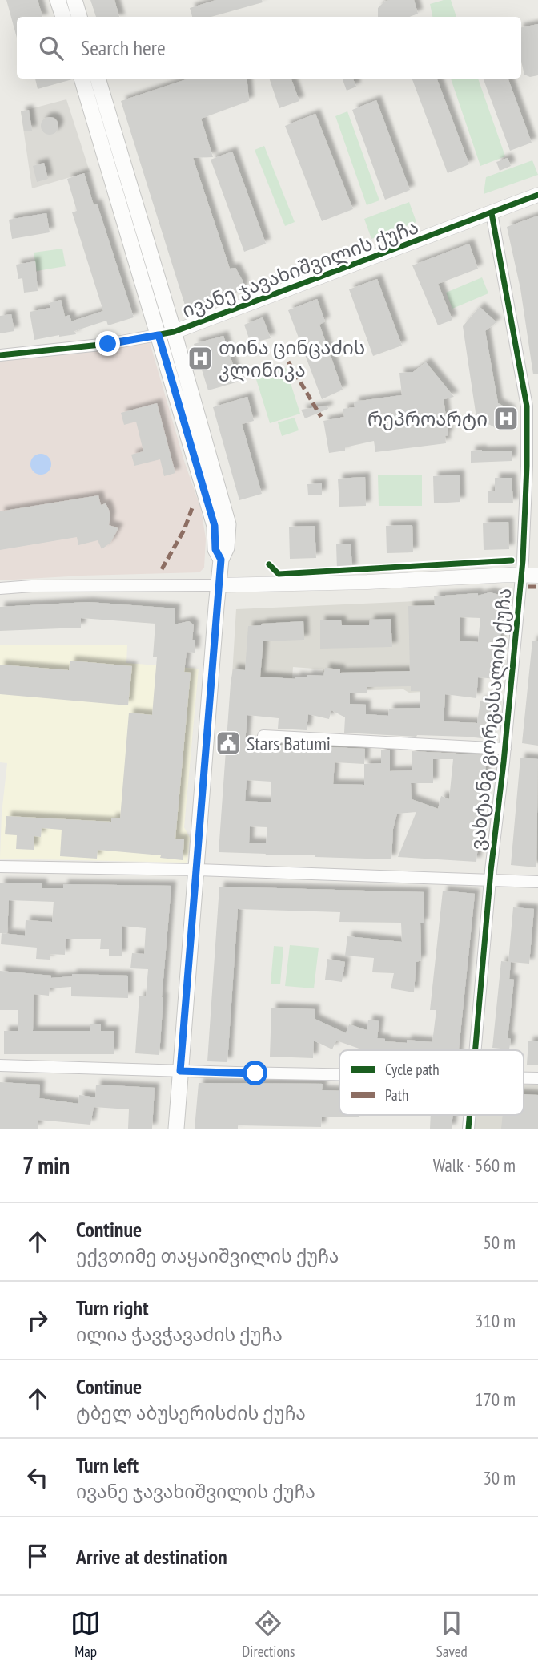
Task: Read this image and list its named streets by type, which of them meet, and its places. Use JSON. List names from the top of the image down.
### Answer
{
  "streets": {
    "street": ["ივანე ჯავახიშვილის ქუჩა", "ვახტანგ გორგასალის ქუჩა"]
  },
  "crossings": [
    ["ივანე ჯავახიშვილის ქუჩა", "ვახტანგ გორგასალის ქუჩა"]
  ],
  "places": {
    "hospital": ["თინა ცინცაძის კლინიკა", "რეპროარტი"],
    "public building": ["Stars Batumi"]
  },
  "legend": ["Cycle path", "Path"],
  "page": {
    "search": "Search here",
    "heading": ["7 min", "Walk · 560 m"],
    "list": [
      ["Continue", "ექვთიმე თაყაიშვილის ქუჩა", "50 m"],
      ["Turn right", "ილია ჭავჭავაძის ქუჩა", "310 m"],
      ["Continue", "ტბელ აბუსერისძის ქუჩა", "170 m"],
      ["Turn left", "ივანე ჯავახიშვილის ქუჩა", "30 m"],
      "Arrive at destination"
    ],
    "nav": ["Map", "Directions", "Saved"]
  }
}
